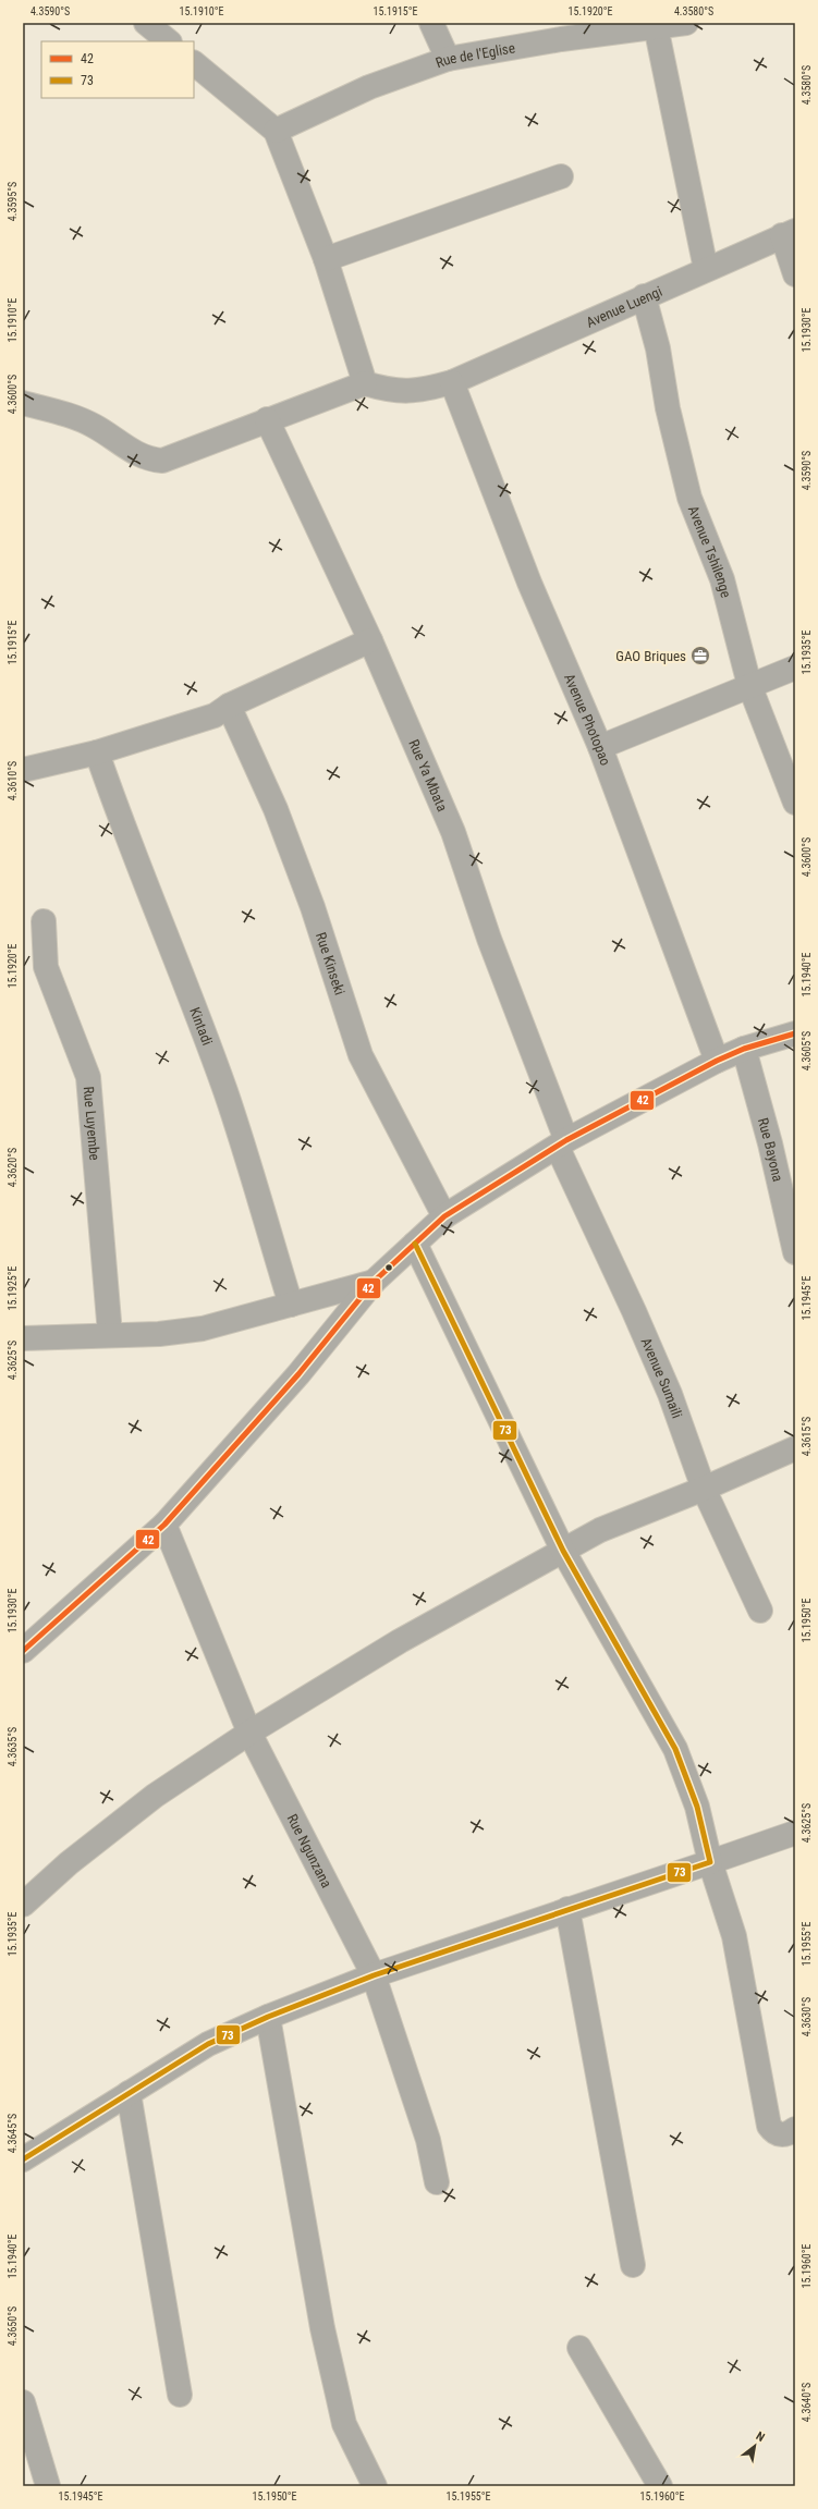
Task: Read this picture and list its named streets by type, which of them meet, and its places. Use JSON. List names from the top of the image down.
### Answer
{
  "streets": {
    "street": [
      "Rue de l'Eglise",
      "Avenue Luengi",
      "Avenue Tshilenge",
      "Avenue Photopao",
      "Rue Ya Mbata",
      "Rue Kinseki",
      "Kintadi",
      "Rue Luyembe",
      "Rue Bayona",
      "Avenue Sumaili",
      "Rue Ngunzana"
    ]
  },
  "crossings": [
    ["Avenue Luengi", "Avenue Tshilenge"],
    ["Avenue Luengi", "Avenue Photopao"],
    ["Rue Ya Mbata", "Avenue Sumaili"]
  ],
  "places": {
    "office": ["GAO Briques"]
  },
  "lines": ["transit line 42", "transit line 73"],
  "legend": ["42", "73"],
  "north": "top right",
  "coordinates": [
    "4.3590°S",
    "15.1910°E",
    "15.1915°E",
    "15.1920°E",
    "4.3580°S",
    "4.3595°S",
    "15.1930°E",
    "4.3600°S",
    "15.1935°E",
    "4.3610°S",
    "15.1940°E",
    "4.3605°S",
    "4.3620°S",
    "15.1925°E",
    "15.1945°E",
    "4.3625°S",
    "4.3615°S",
    "15.1950°E",
    "4.3635°S",
    "15.1955°E",
    "4.3630°S",
    "4.3645°S",
    "15.1960°E",
    "4.3650°S",
    "4.3640°S"
  ]
}
